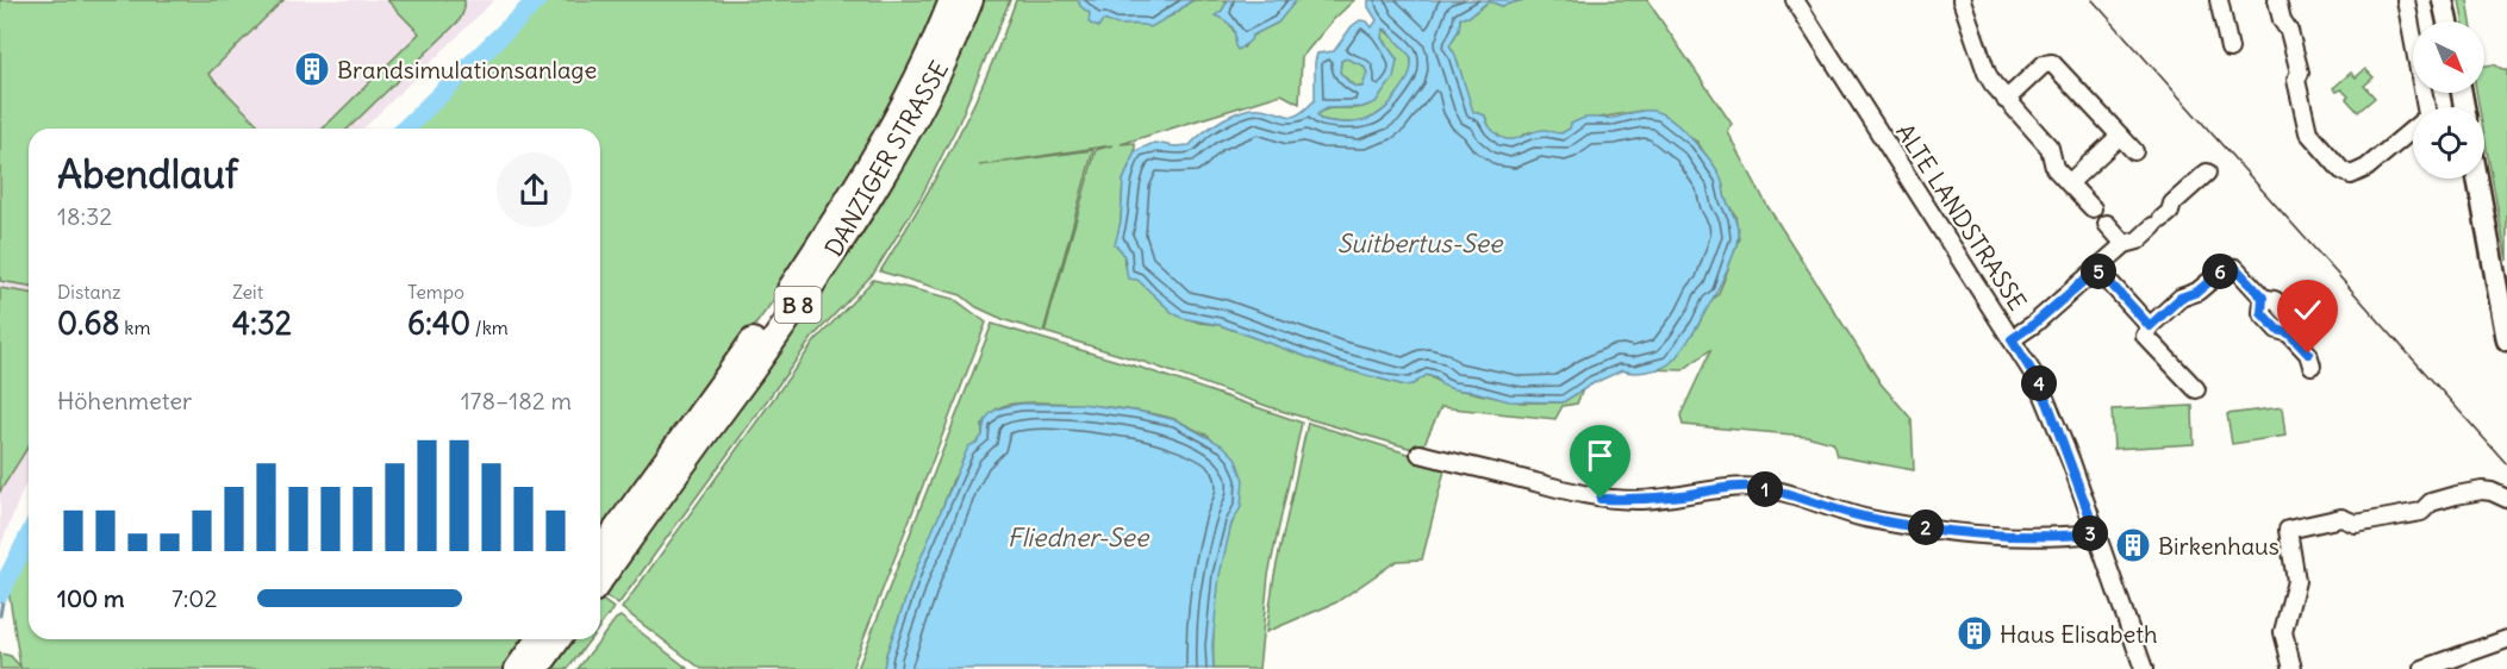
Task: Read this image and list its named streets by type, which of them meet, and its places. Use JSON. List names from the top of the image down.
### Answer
{
  "streets": {
    "highway": ["DANZIGER STRASSE", "B 8"],
    "street": ["ALTE LANDSTRASSE"]
  },
  "water": ["Suitbertus-See", "Fliedner-See"],
  "places": {
    "building": ["Brandsimulationsanlage", "Birkenhaus", "Haus Elisabeth"]
  },
  "north": "bottom right",
  "page": {
    "heading": ["Abendlauf", "18:32"],
    "stats": [
      ["Distanz", "0.68 km"],
      ["Zeit", "4:32"],
      ["Tempo", "6:40 /km"]
    ],
    "pins": [
      "5",
      "6",
      "4",
      "1",
      "2",
      "3"
    ],
    "chart": ["Höhenmeter", "178–182 m"],
    "list": [
      {
        "name": "100 m",
        "note": "7:02"
      }
    ]
  }
}
